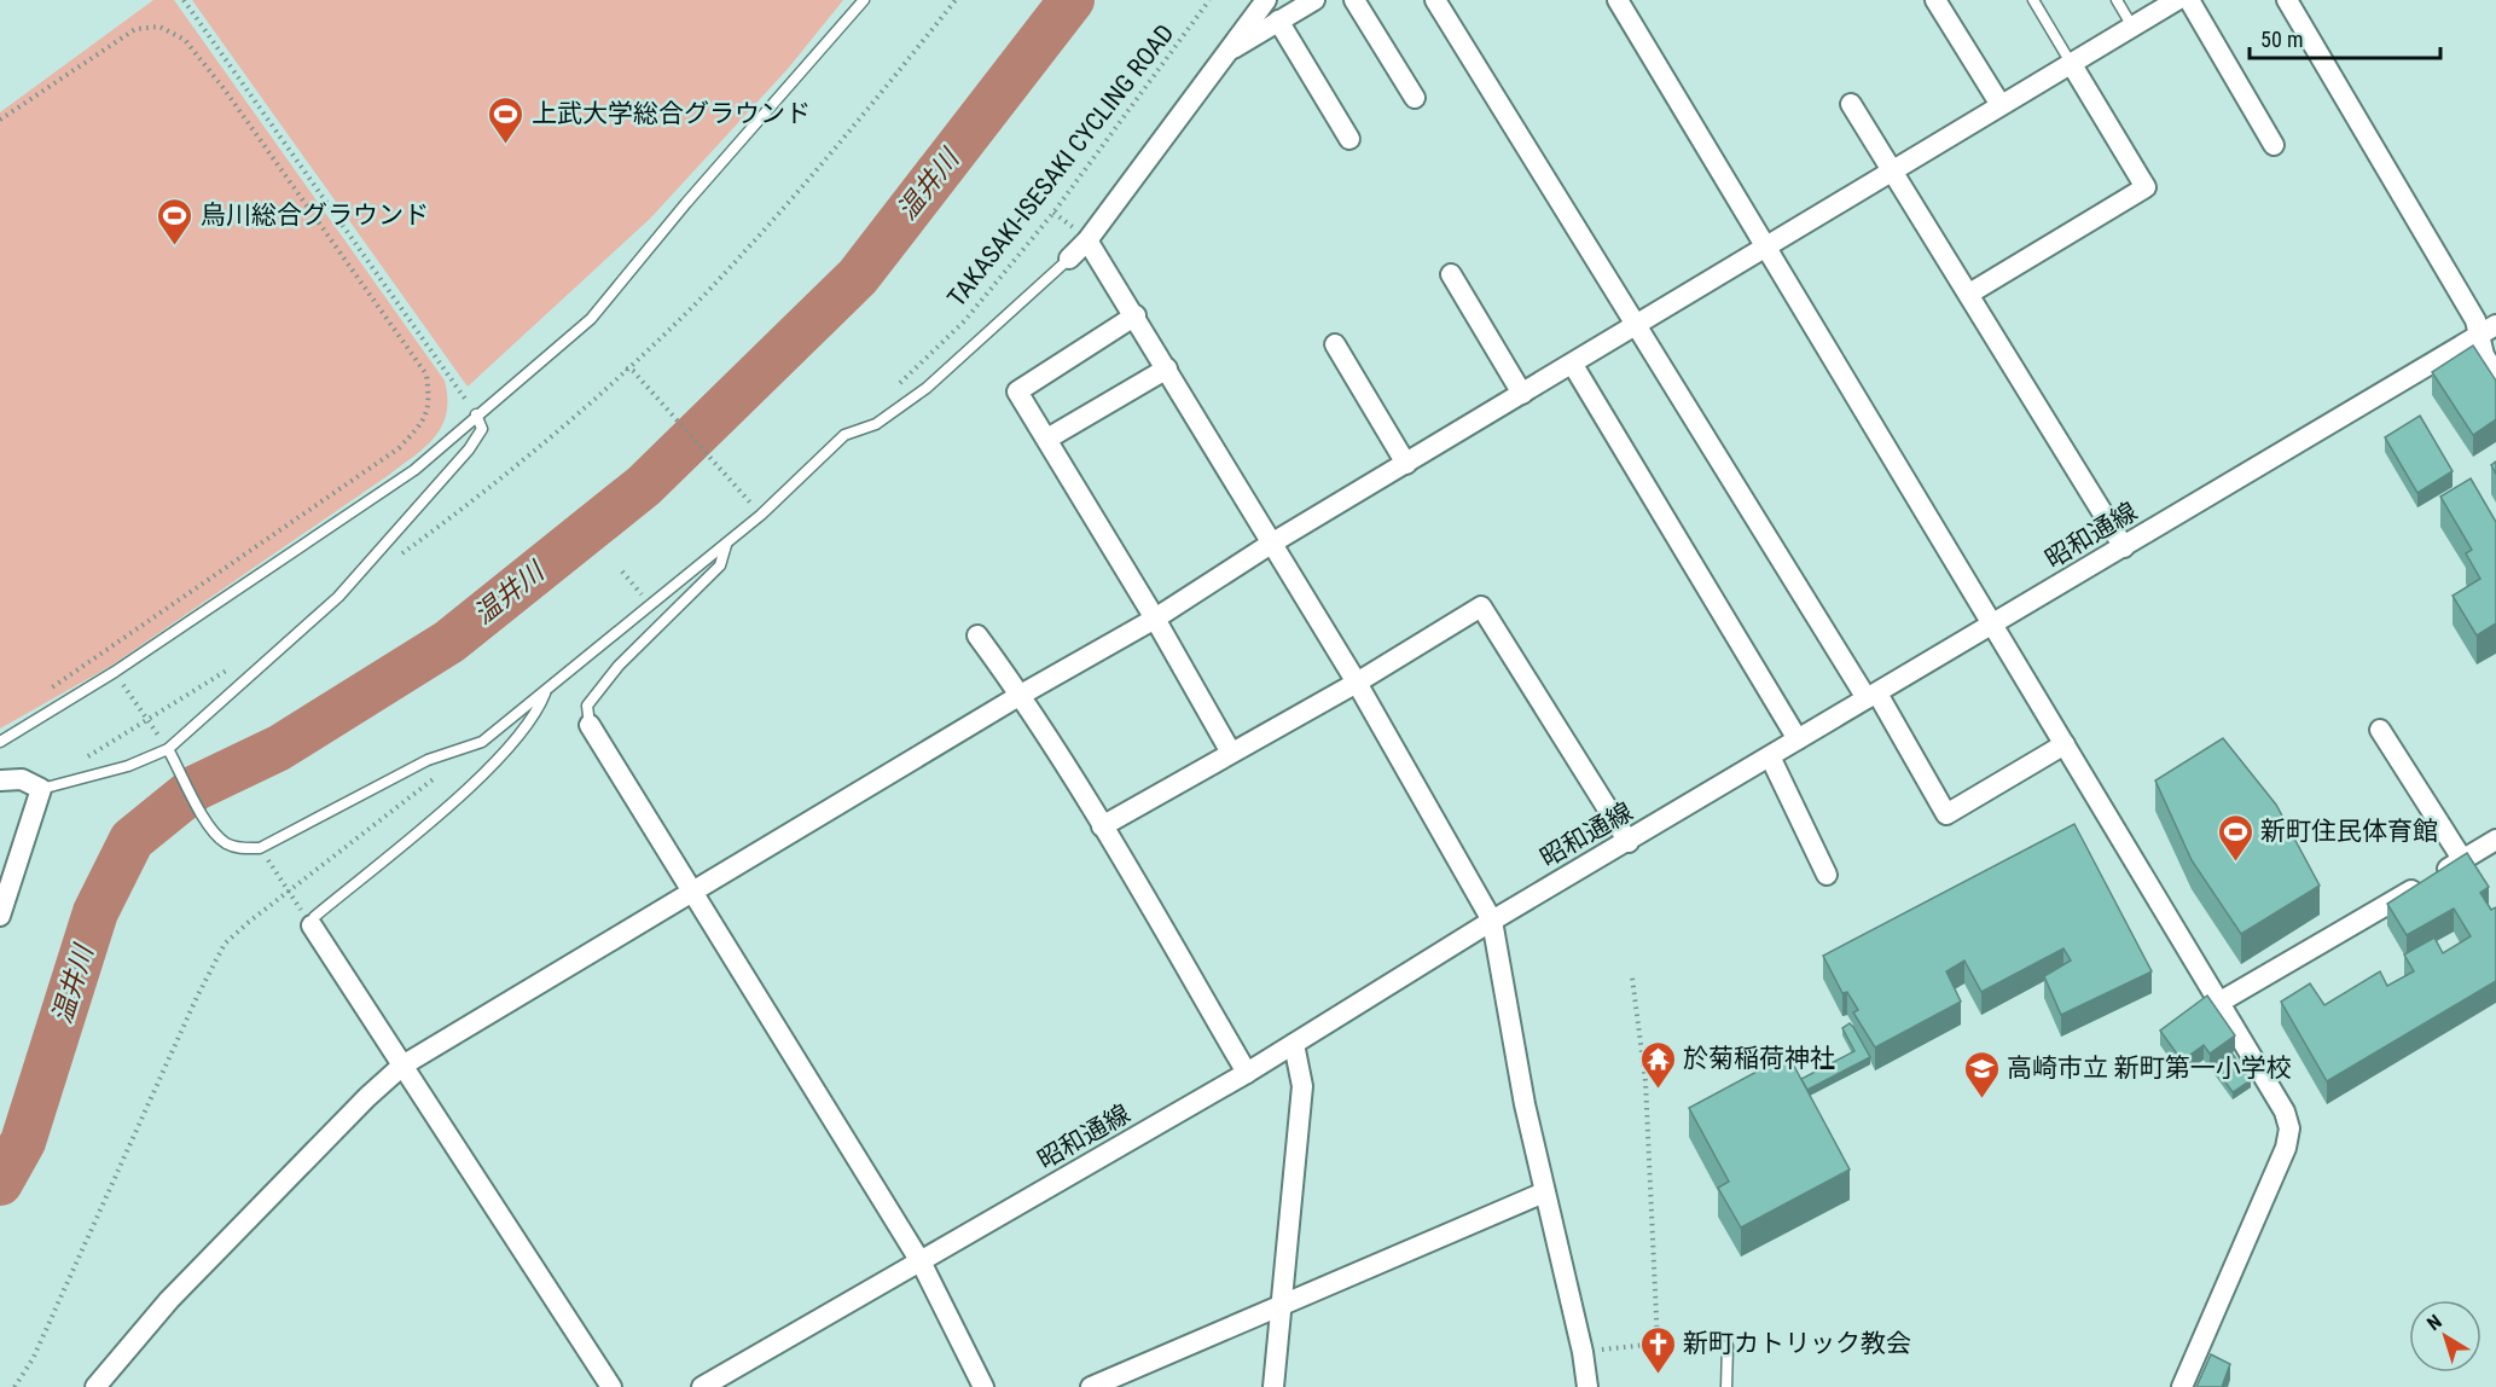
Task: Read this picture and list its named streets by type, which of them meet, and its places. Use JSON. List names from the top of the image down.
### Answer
{
  "streets": {
    "street": ["昭和通線"],
    "path": ["TAKASAKI-ISESAKI CYCLING ROAD"]
  },
  "water": ["温井川"],
  "places": {
    "sports": ["上武大学総合グラウンド", "烏川総合グラウンド", "新町住民体育館"],
    "temple": ["於菊稲荷神社"],
    "school or university": ["高崎市立 新町第一小学校"],
    "church": ["新町カトリック教会"]
  },
  "scale_bar": "50 m",
  "north": "top left"
}
